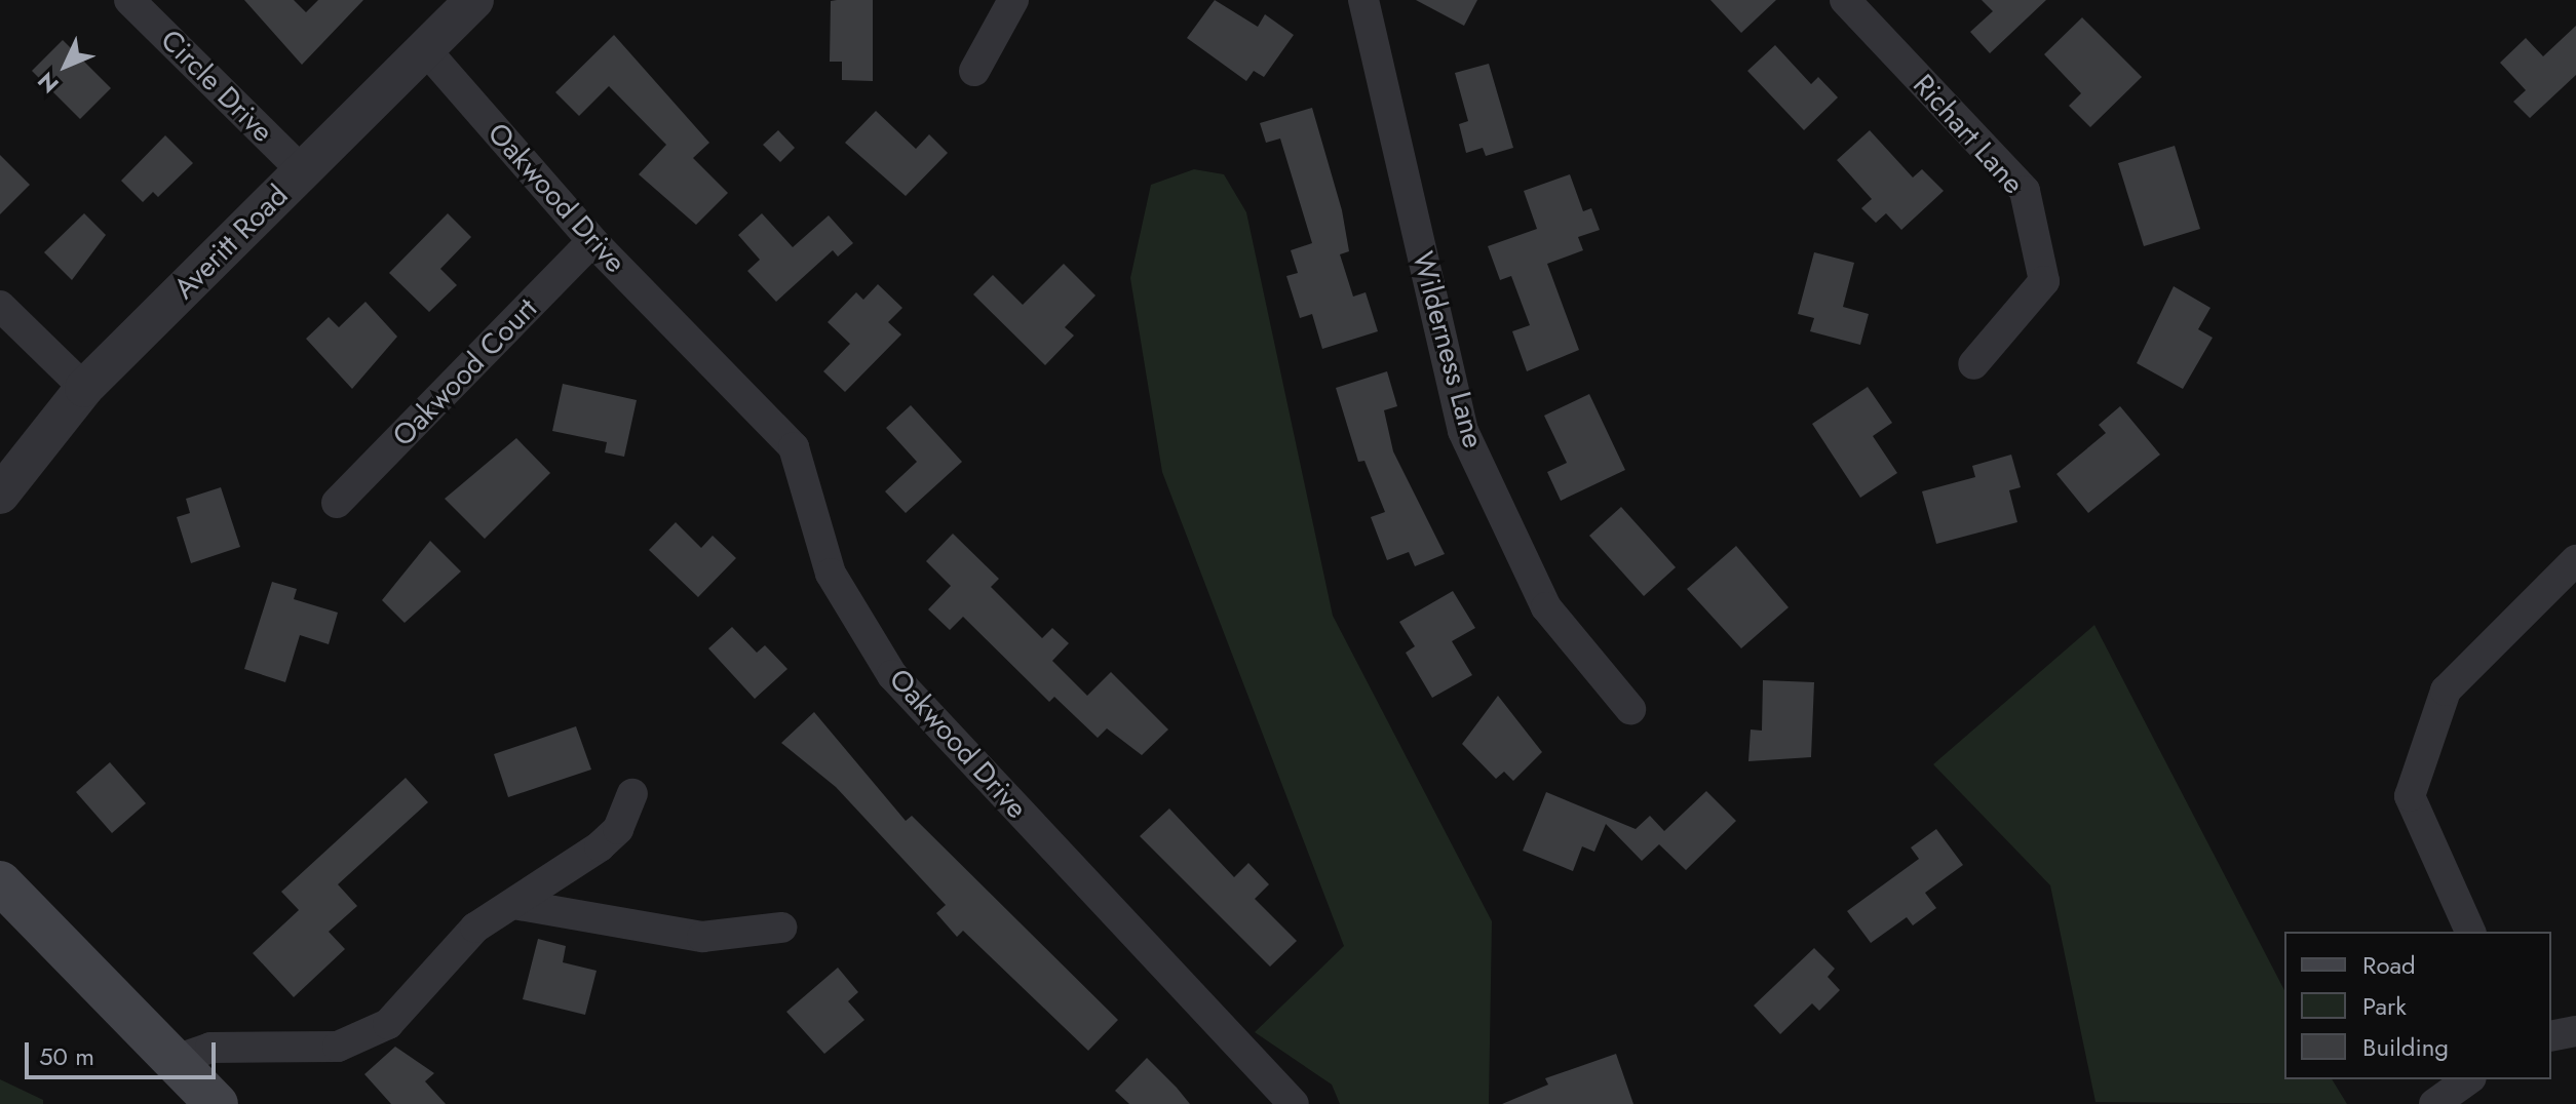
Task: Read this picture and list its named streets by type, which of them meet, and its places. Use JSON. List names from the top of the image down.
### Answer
{
  "streets": {
    "street": [
      "Circle Drive",
      "Richart Lane",
      "Oakwood Drive",
      "Averitt Road",
      "Wilderness Lane",
      "Oakwood Court"
    ]
  },
  "crossings": [
    ["Circle Drive", "Averitt Road"],
    ["Oakwood Drive", "Averitt Road"],
    ["Oakwood Drive", "Oakwood Court"]
  ],
  "legend": ["Road", "Park", "Building"],
  "scale_bar": "50 m",
  "north": "bottom left"
}
